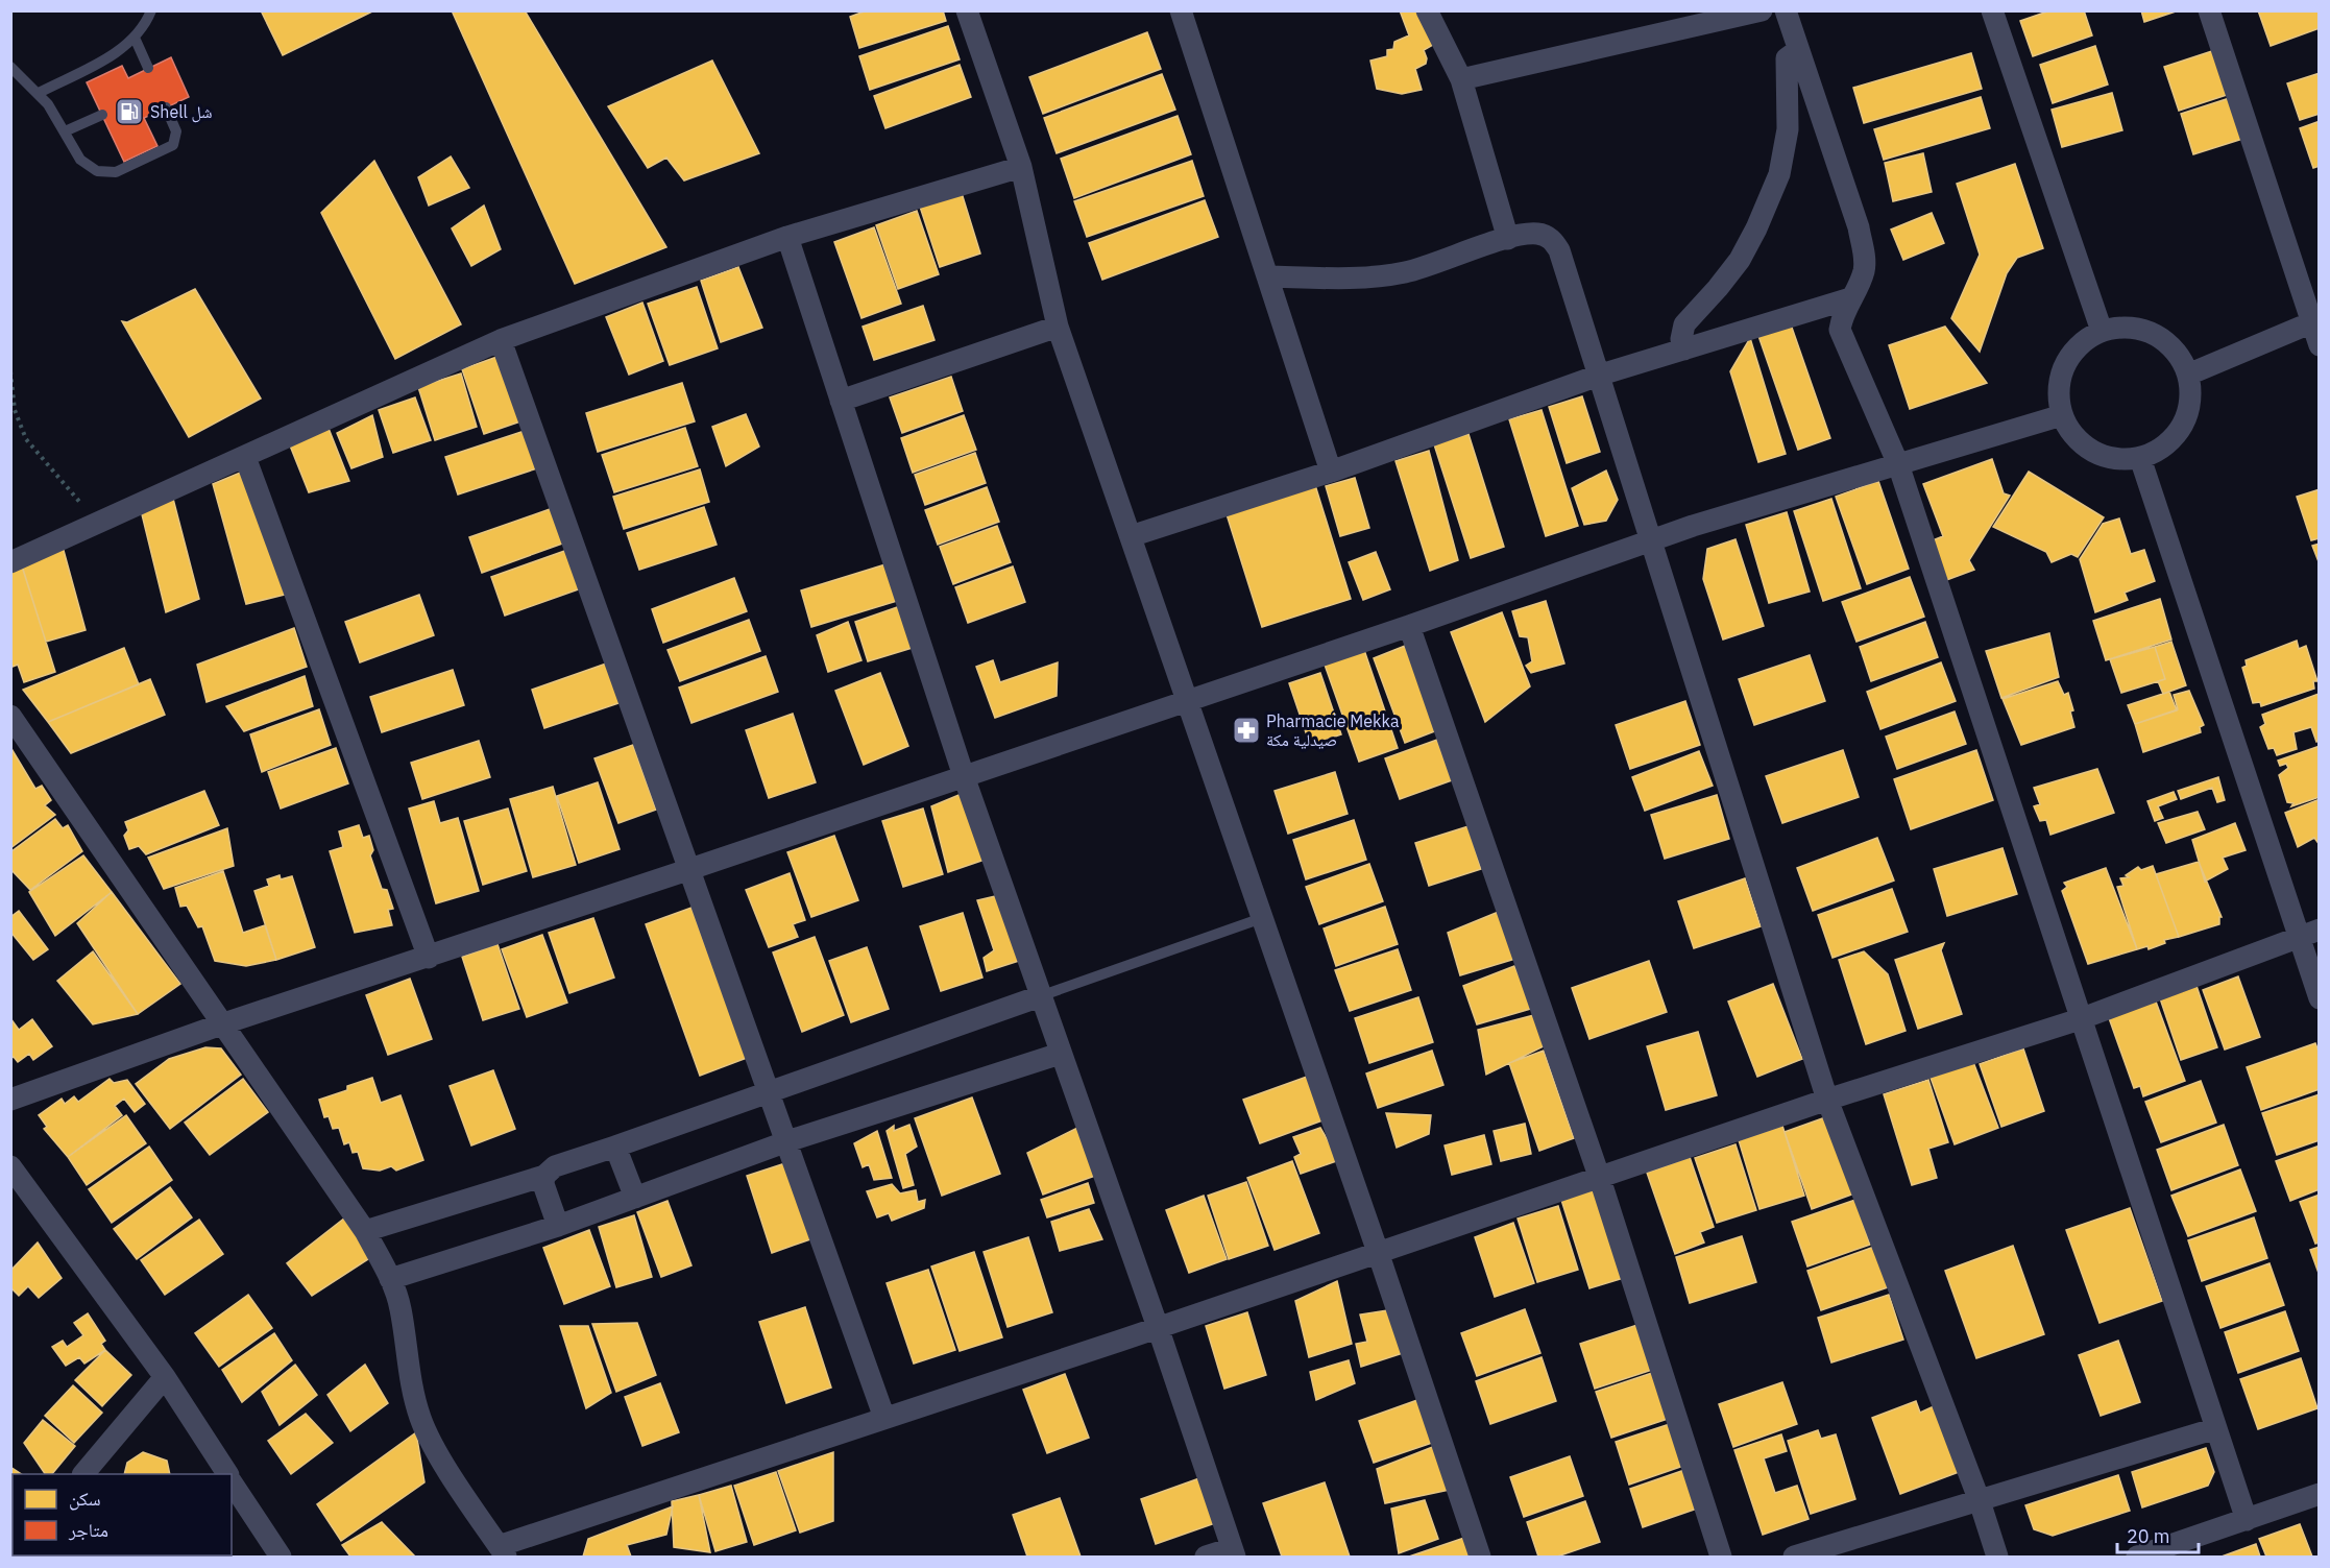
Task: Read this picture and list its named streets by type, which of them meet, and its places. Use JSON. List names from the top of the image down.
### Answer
{
  "places": {
    "fuel station": ["Shell شل"],
    "pharmacy": ["Pharmacie Mekka صيدلية مكة"]
  },
  "legend": ["سكن", "متاجر"],
  "scale_bar": "20 m"
}
